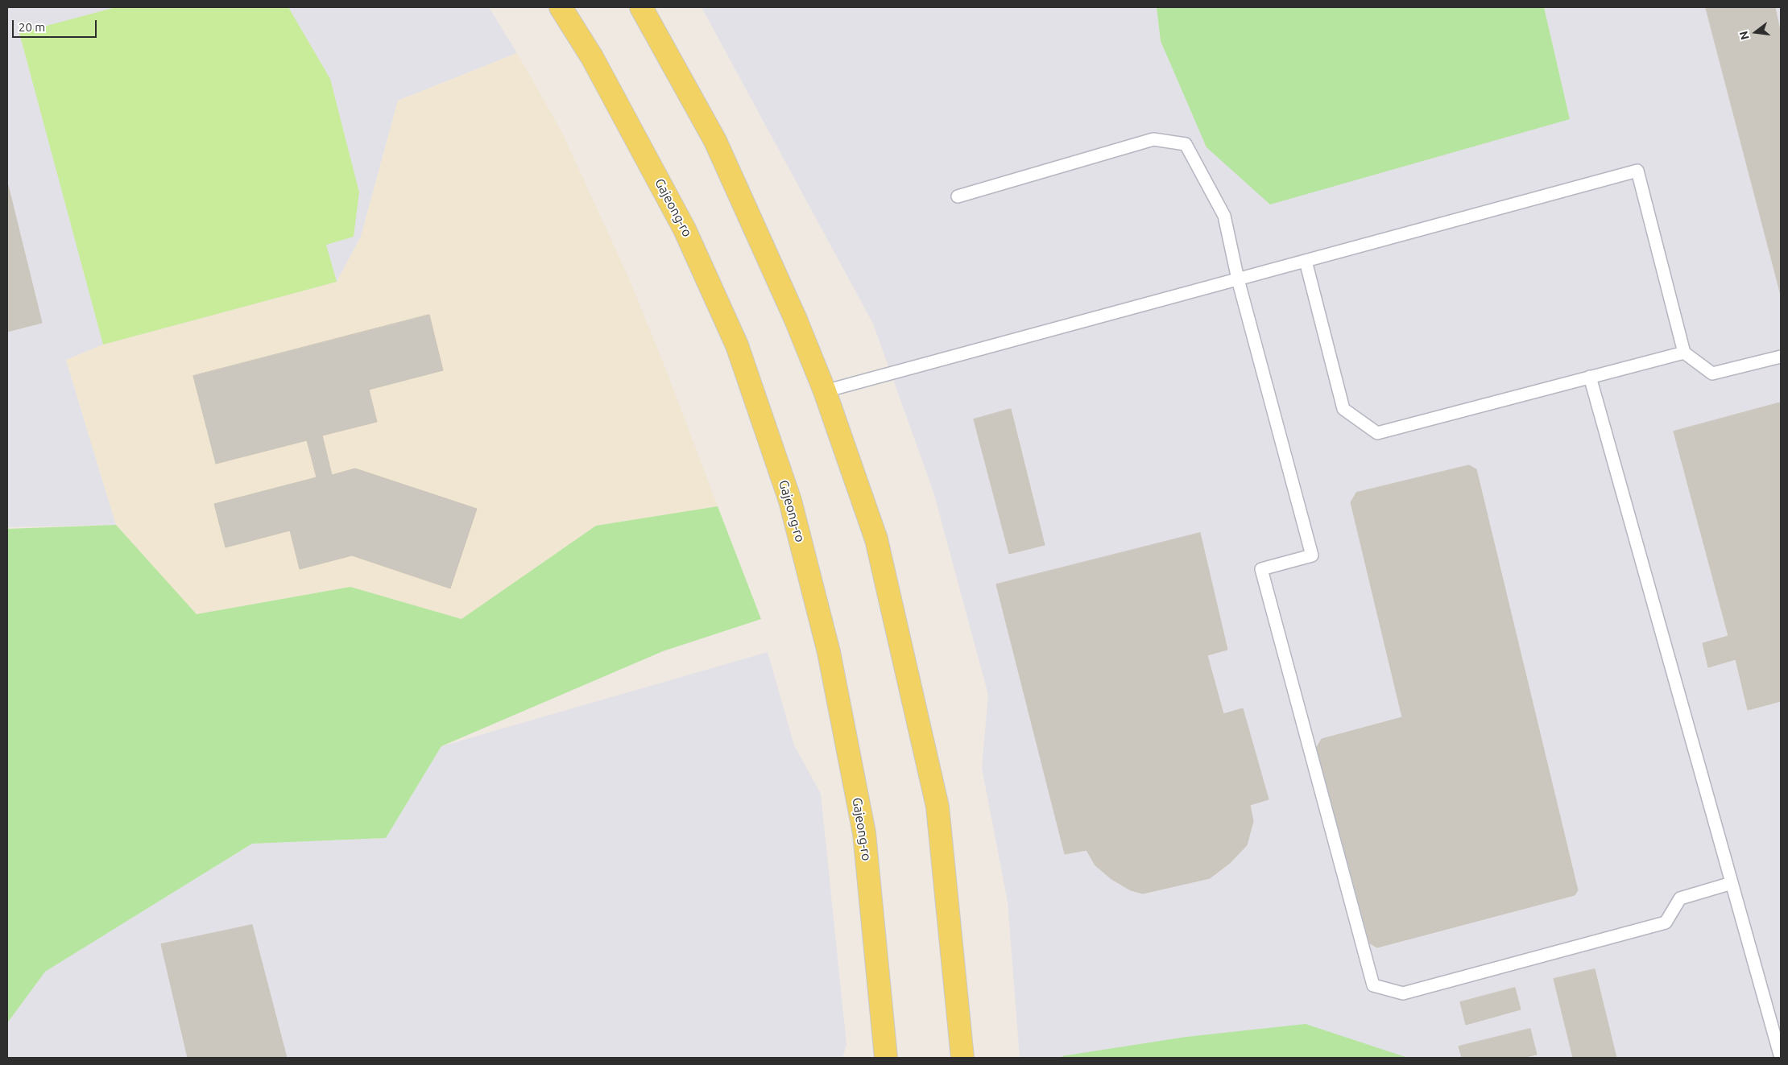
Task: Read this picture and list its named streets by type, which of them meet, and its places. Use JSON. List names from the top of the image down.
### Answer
{
  "streets": {
    "main road": ["Gajeong-ro"]
  },
  "scale_bar": "20 m",
  "north": "left"
}
